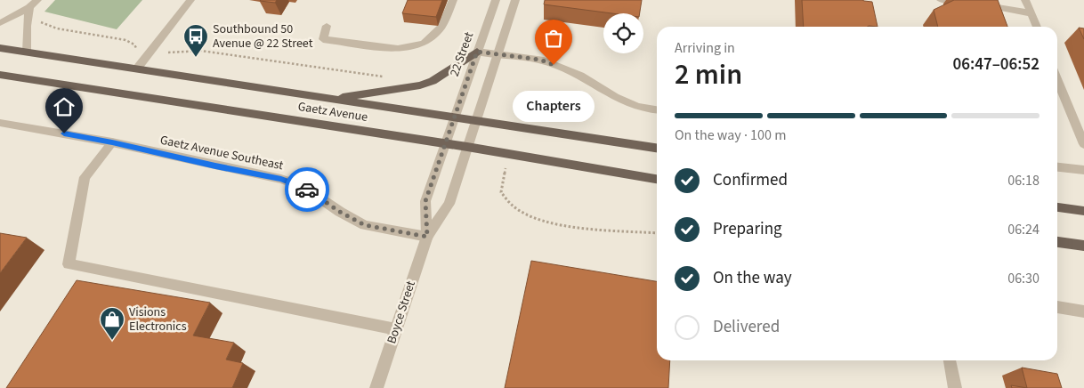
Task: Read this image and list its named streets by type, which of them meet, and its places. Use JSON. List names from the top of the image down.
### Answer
{
  "streets": {
    "main road": ["Gaetz Avenue"],
    "street": ["22 Street", "Gaetz Avenue Southeast", "Boyce Street"]
  },
  "crossings": [
    ["22 Street", "Gaetz Avenue"],
    ["22 Street", "Boyce Street"],
    ["Gaetz Avenue", "Boyce Street"],
    ["Gaetz Avenue Southeast", "Boyce Street"]
  ],
  "places": {
    "bus stop": ["Southbound 50 Avenue @ 22 Street"],
    "other": ["Chapters"],
    "shop": ["Visions Electronics"]
  },
  "page": {
    "heading": ["2 min", "Arriving in", "06:47–06:52"],
    "bubble": "Chapters",
    "bar": "On the way · 100 m",
    "list": [
      ["Confirmed", "06:18"],
      ["Preparing", "06:24"],
      ["On the way", "06:30"],
      "Delivered"
    ]
  }
}
